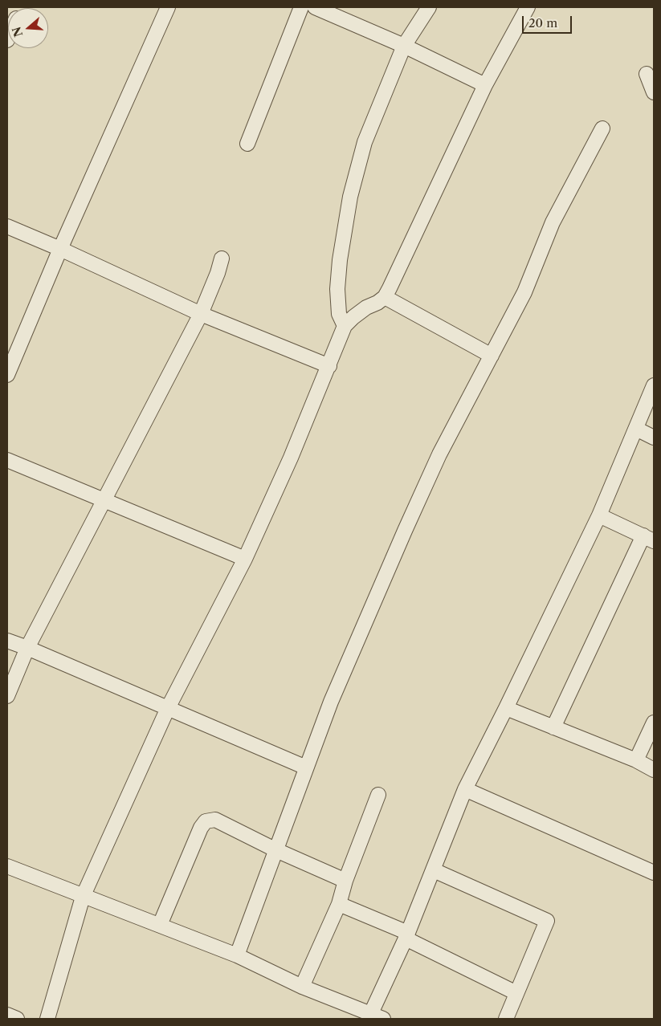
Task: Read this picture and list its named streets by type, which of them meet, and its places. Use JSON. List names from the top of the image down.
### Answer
{
  "scale_bar": "20 m",
  "north": "left"
}
